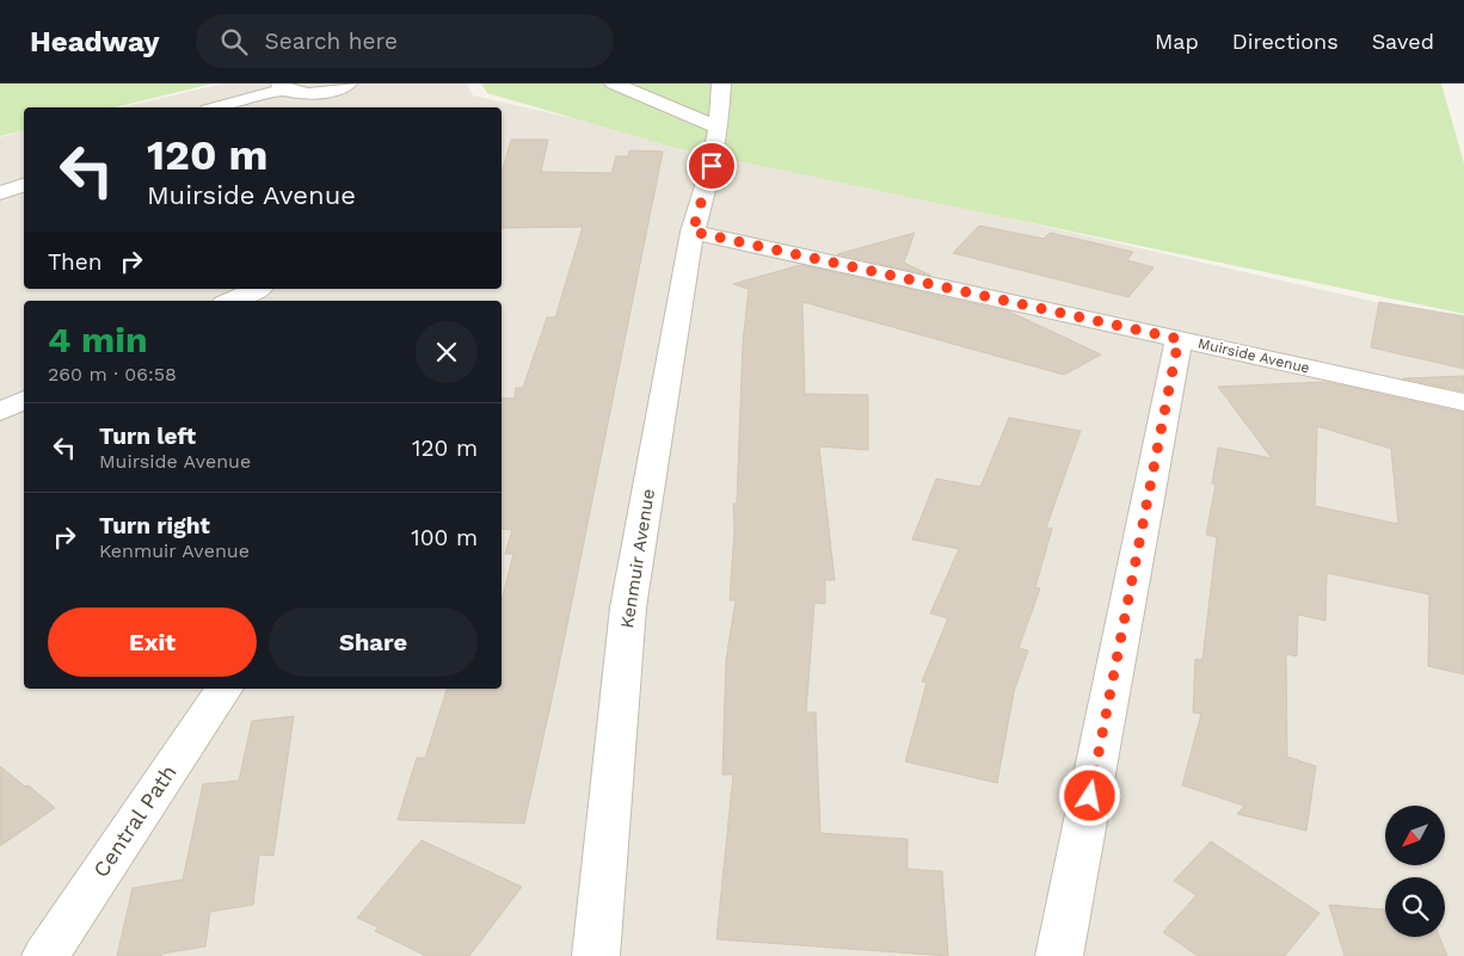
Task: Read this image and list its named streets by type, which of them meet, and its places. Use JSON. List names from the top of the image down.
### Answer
{
  "streets": {
    "street": ["Muirside Avenue", "Kenmuir Avenue", "Central Path"]
  },
  "crossings": [
    ["Muirside Avenue", "Kenmuir Avenue"]
  ],
  "north": "bottom left",
  "page": {
    "header": "Headway",
    "search": "Search here",
    "nav": ["Map", "Directions", "Saved"],
    "turn": ["120 m", "Muirside Avenue"],
    "then": "Then",
    "heading": ["4 min", "260 m · 06:58"],
    "list": [
      {
        "name": "Turn left",
        "note": "Muirside Avenue",
        "value": "120 m"
      },
      {
        "name": "Turn right",
        "note": "Kenmuir Avenue",
        "value": "100 m"
      }
    ],
    "buttons": ["Exit", "Share"]
  }
}
